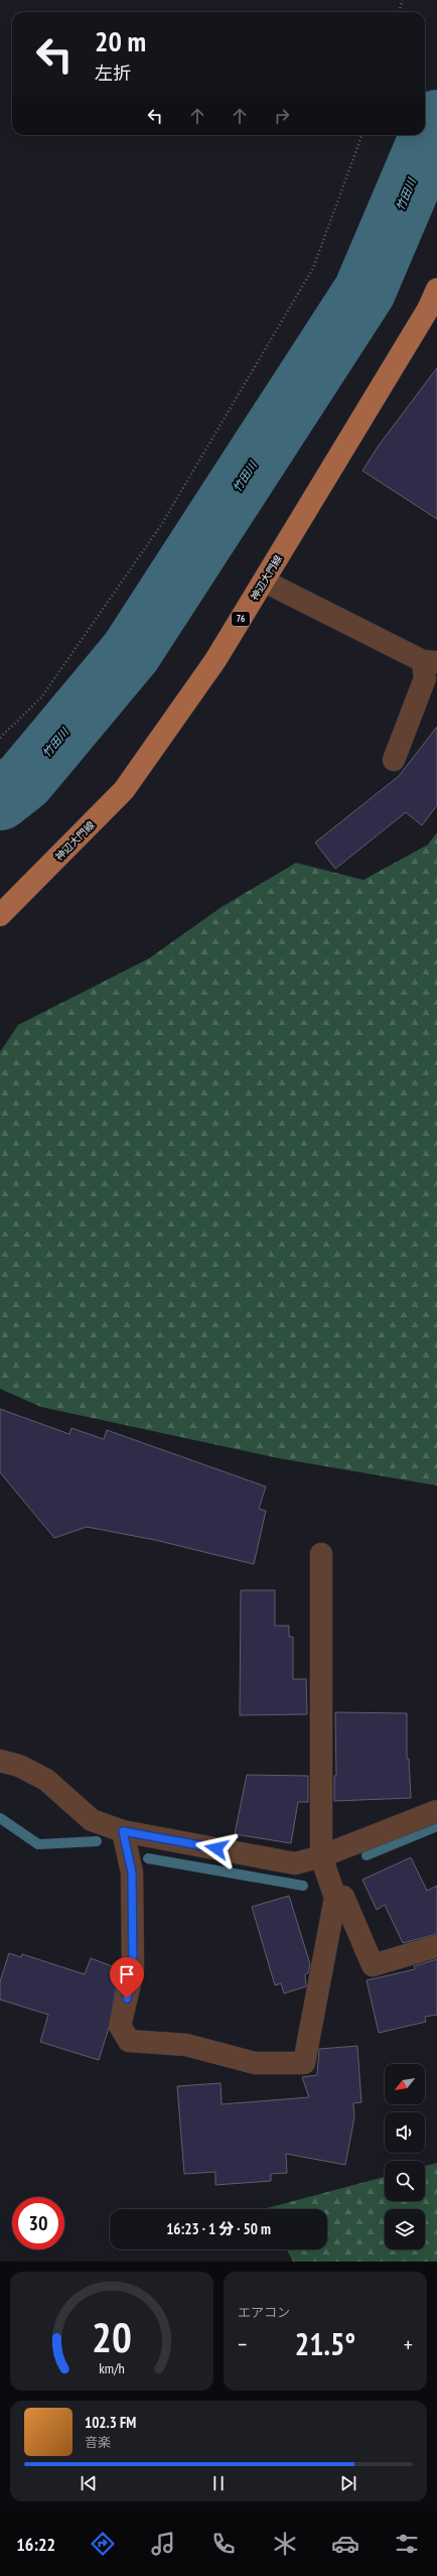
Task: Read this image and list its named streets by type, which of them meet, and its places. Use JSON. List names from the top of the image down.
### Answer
{
  "streets": {
    "main road": ["神辺大門線", "76"]
  },
  "water": ["竹田川"],
  "north": "bottom left",
  "page": {
    "turn": ["20 m", "左折"],
    "limit": "30",
    "trip": "16:23 · 1 分 · 50 m",
    "tile": "エアコン",
    "heat": ["−", "21.5°", "+"],
    "song": ["102.3 FM", "音楽"],
    "tabs": "16:22",
    "gauge": ["20", "km/h"]
  }
}
